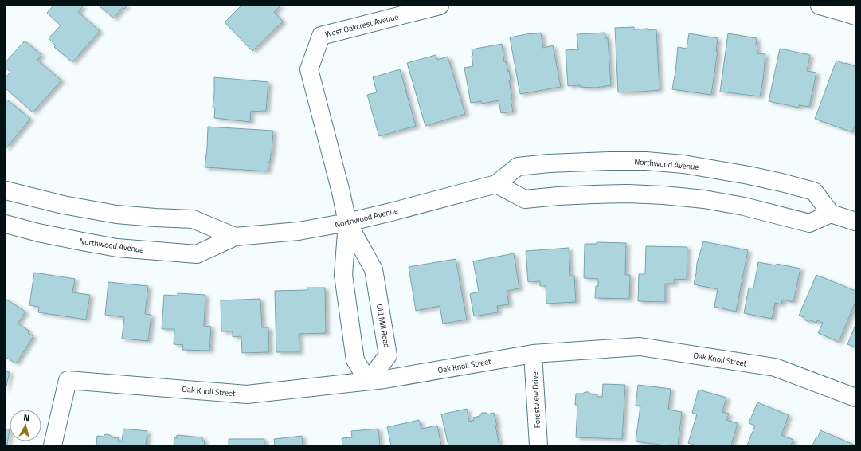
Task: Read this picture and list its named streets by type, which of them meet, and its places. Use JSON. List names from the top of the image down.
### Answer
{
  "streets": {
    "street": [
      "West Oakcrest Avenue",
      "Northwood Avenue",
      "Old Mill Road",
      "Oak Knoll Street",
      "Forestview Drive"
    ]
  },
  "crossings": [
    ["West Oakcrest Avenue", "Old Mill Road"],
    ["Northwood Avenue", "Old Mill Road"],
    ["Old Mill Road", "Oak Knoll Street"],
    ["Oak Knoll Street", "Forestview Drive"]
  ],
  "north": "top"
}
